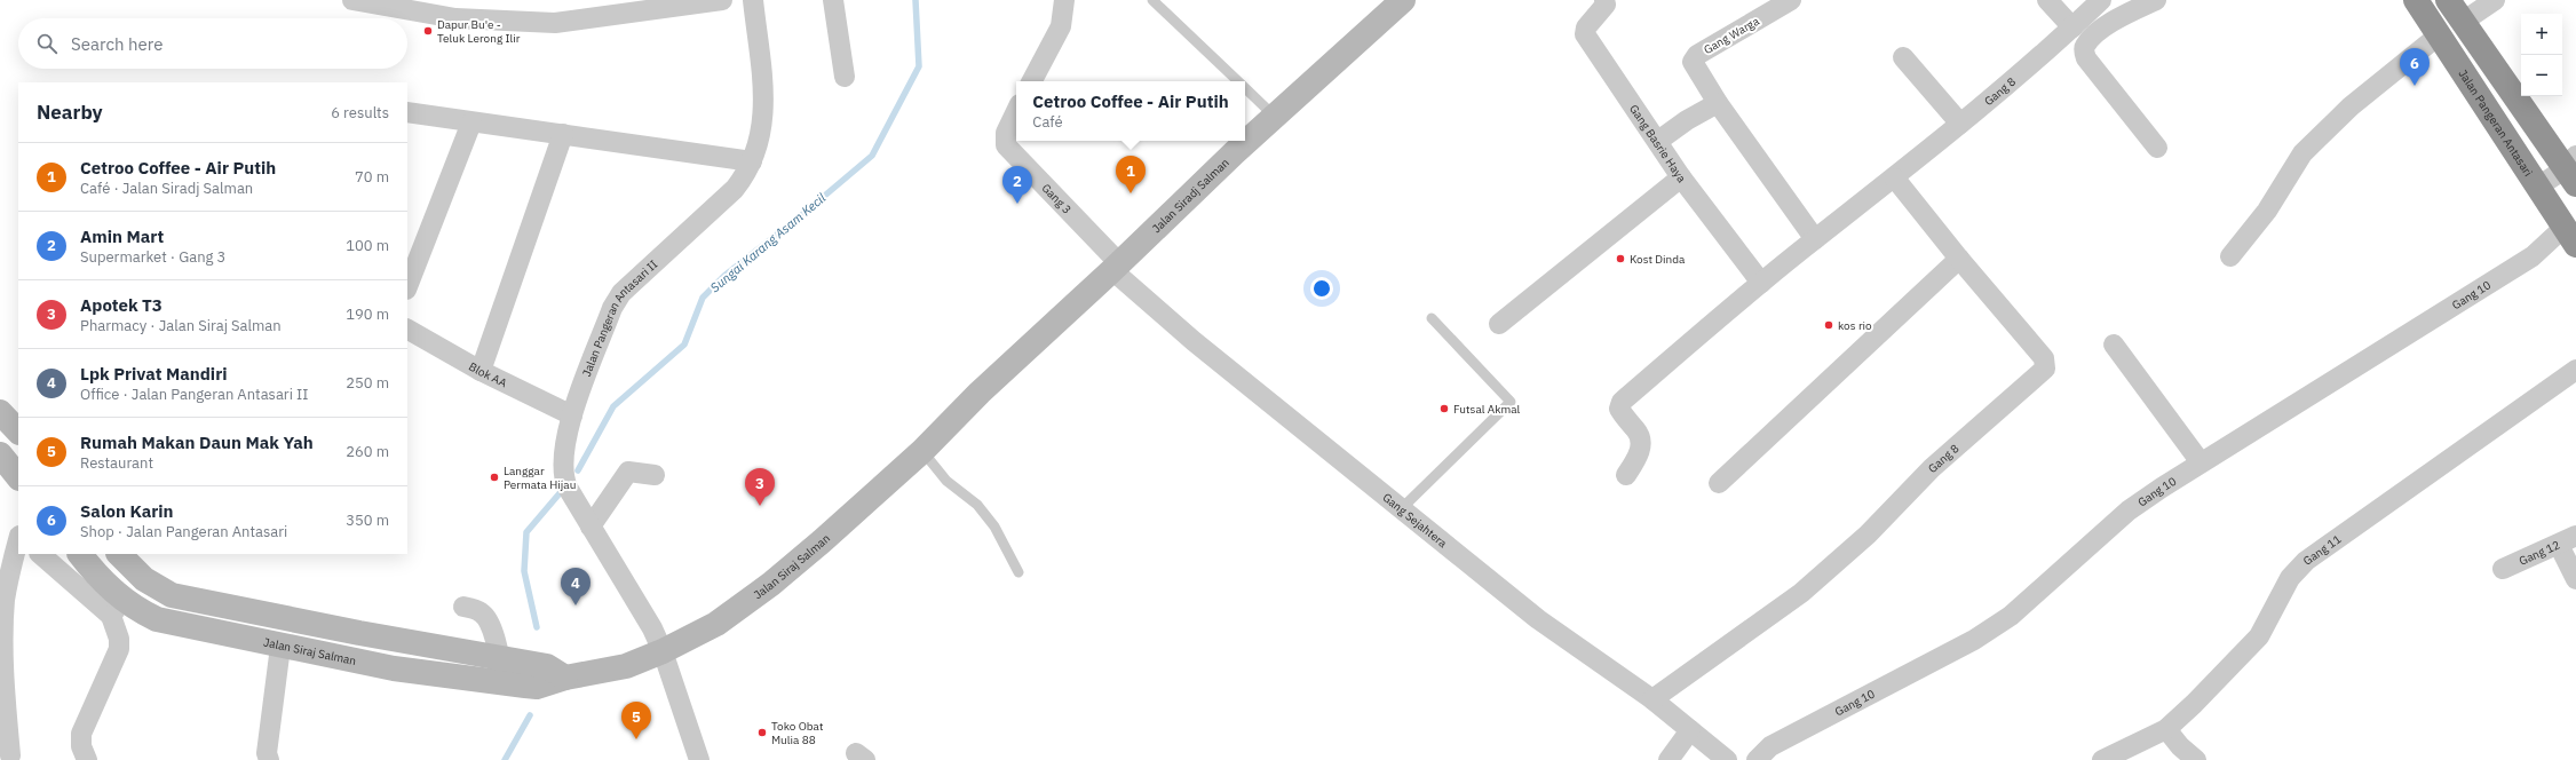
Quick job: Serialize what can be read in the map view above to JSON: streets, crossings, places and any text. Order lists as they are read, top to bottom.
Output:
{
  "streets": {
    "highway": ["Jalan Pangeran Antasari"],
    "street": [
      "Gang Warga",
      "Gang 8",
      "Gang Basrie Haya",
      "Jalan Siradj Salman",
      "Gang 3",
      "Gang 10",
      "Jalan Pangeran Antasari II",
      "Blok AA",
      "Gang Sejahtera",
      "Gang 11",
      "Gang 12",
      "Jalan Siraj Salman"
    ]
  },
  "crossings": [
    ["Gang 8", "Gang Basrie Haya"],
    ["Gang 8", "Gang Sejahtera"],
    ["Jalan Pangeran Antasari", "Gang 10"],
    ["Jalan Siradj Salman", "Gang 3"],
    ["Jalan Siradj Salman", "Gang Sejahtera"],
    ["Jalan Siradj Salman", "Jalan Siraj Salman"],
    ["Gang 3", "Gang Sejahtera"],
    ["Jalan Pangeran Antasari II", "Blok AA"],
    ["Jalan Pangeran Antasari II", "Jalan Siraj Salman"]
  ],
  "water": ["Sungai Karang Asam Kecil"],
  "places": [
    "Dapur Bu'e - Teluk Lerong Ilir",
    "Kost Dinda",
    "kos rio",
    "Futsal Akmal",
    "Langgar Permata Hijau",
    "Toko Obat Mulia 88"
  ],
  "page": {
    "map_buttons": ["+", "−"],
    "search": "Search here",
    "pins": [
      "6",
      "1",
      "2",
      "3",
      "4",
      "5"
    ],
    "popup": ["Cetroo Coffee - Air Putih", "Café"],
    "heading": ["Nearby", "6 results"],
    "list": [
      {
        "mark": "1",
        "name": "Cetroo Coffee - Air Putih",
        "note": "Café · Jalan Siradj Salman",
        "value": "70 m"
      },
      {
        "mark": "2",
        "name": "Amin Mart",
        "note": "Supermarket · Gang 3",
        "value": "100 m"
      },
      {
        "mark": "3",
        "name": "Apotek T3",
        "note": "Pharmacy · Jalan Siraj Salman",
        "value": "190 m"
      },
      {
        "mark": "4",
        "name": "Lpk Privat Mandiri",
        "note": "Office · Jalan Pangeran Antasari II",
        "value": "250 m"
      },
      {
        "mark": "5",
        "name": "Rumah Makan Daun Mak Yah",
        "note": "Restaurant",
        "value": "260 m"
      },
      {
        "mark": "6",
        "name": "Salon Karin",
        "note": "Shop · Jalan Pangeran Antasari",
        "value": "350 m"
      }
    ]
  }
}
